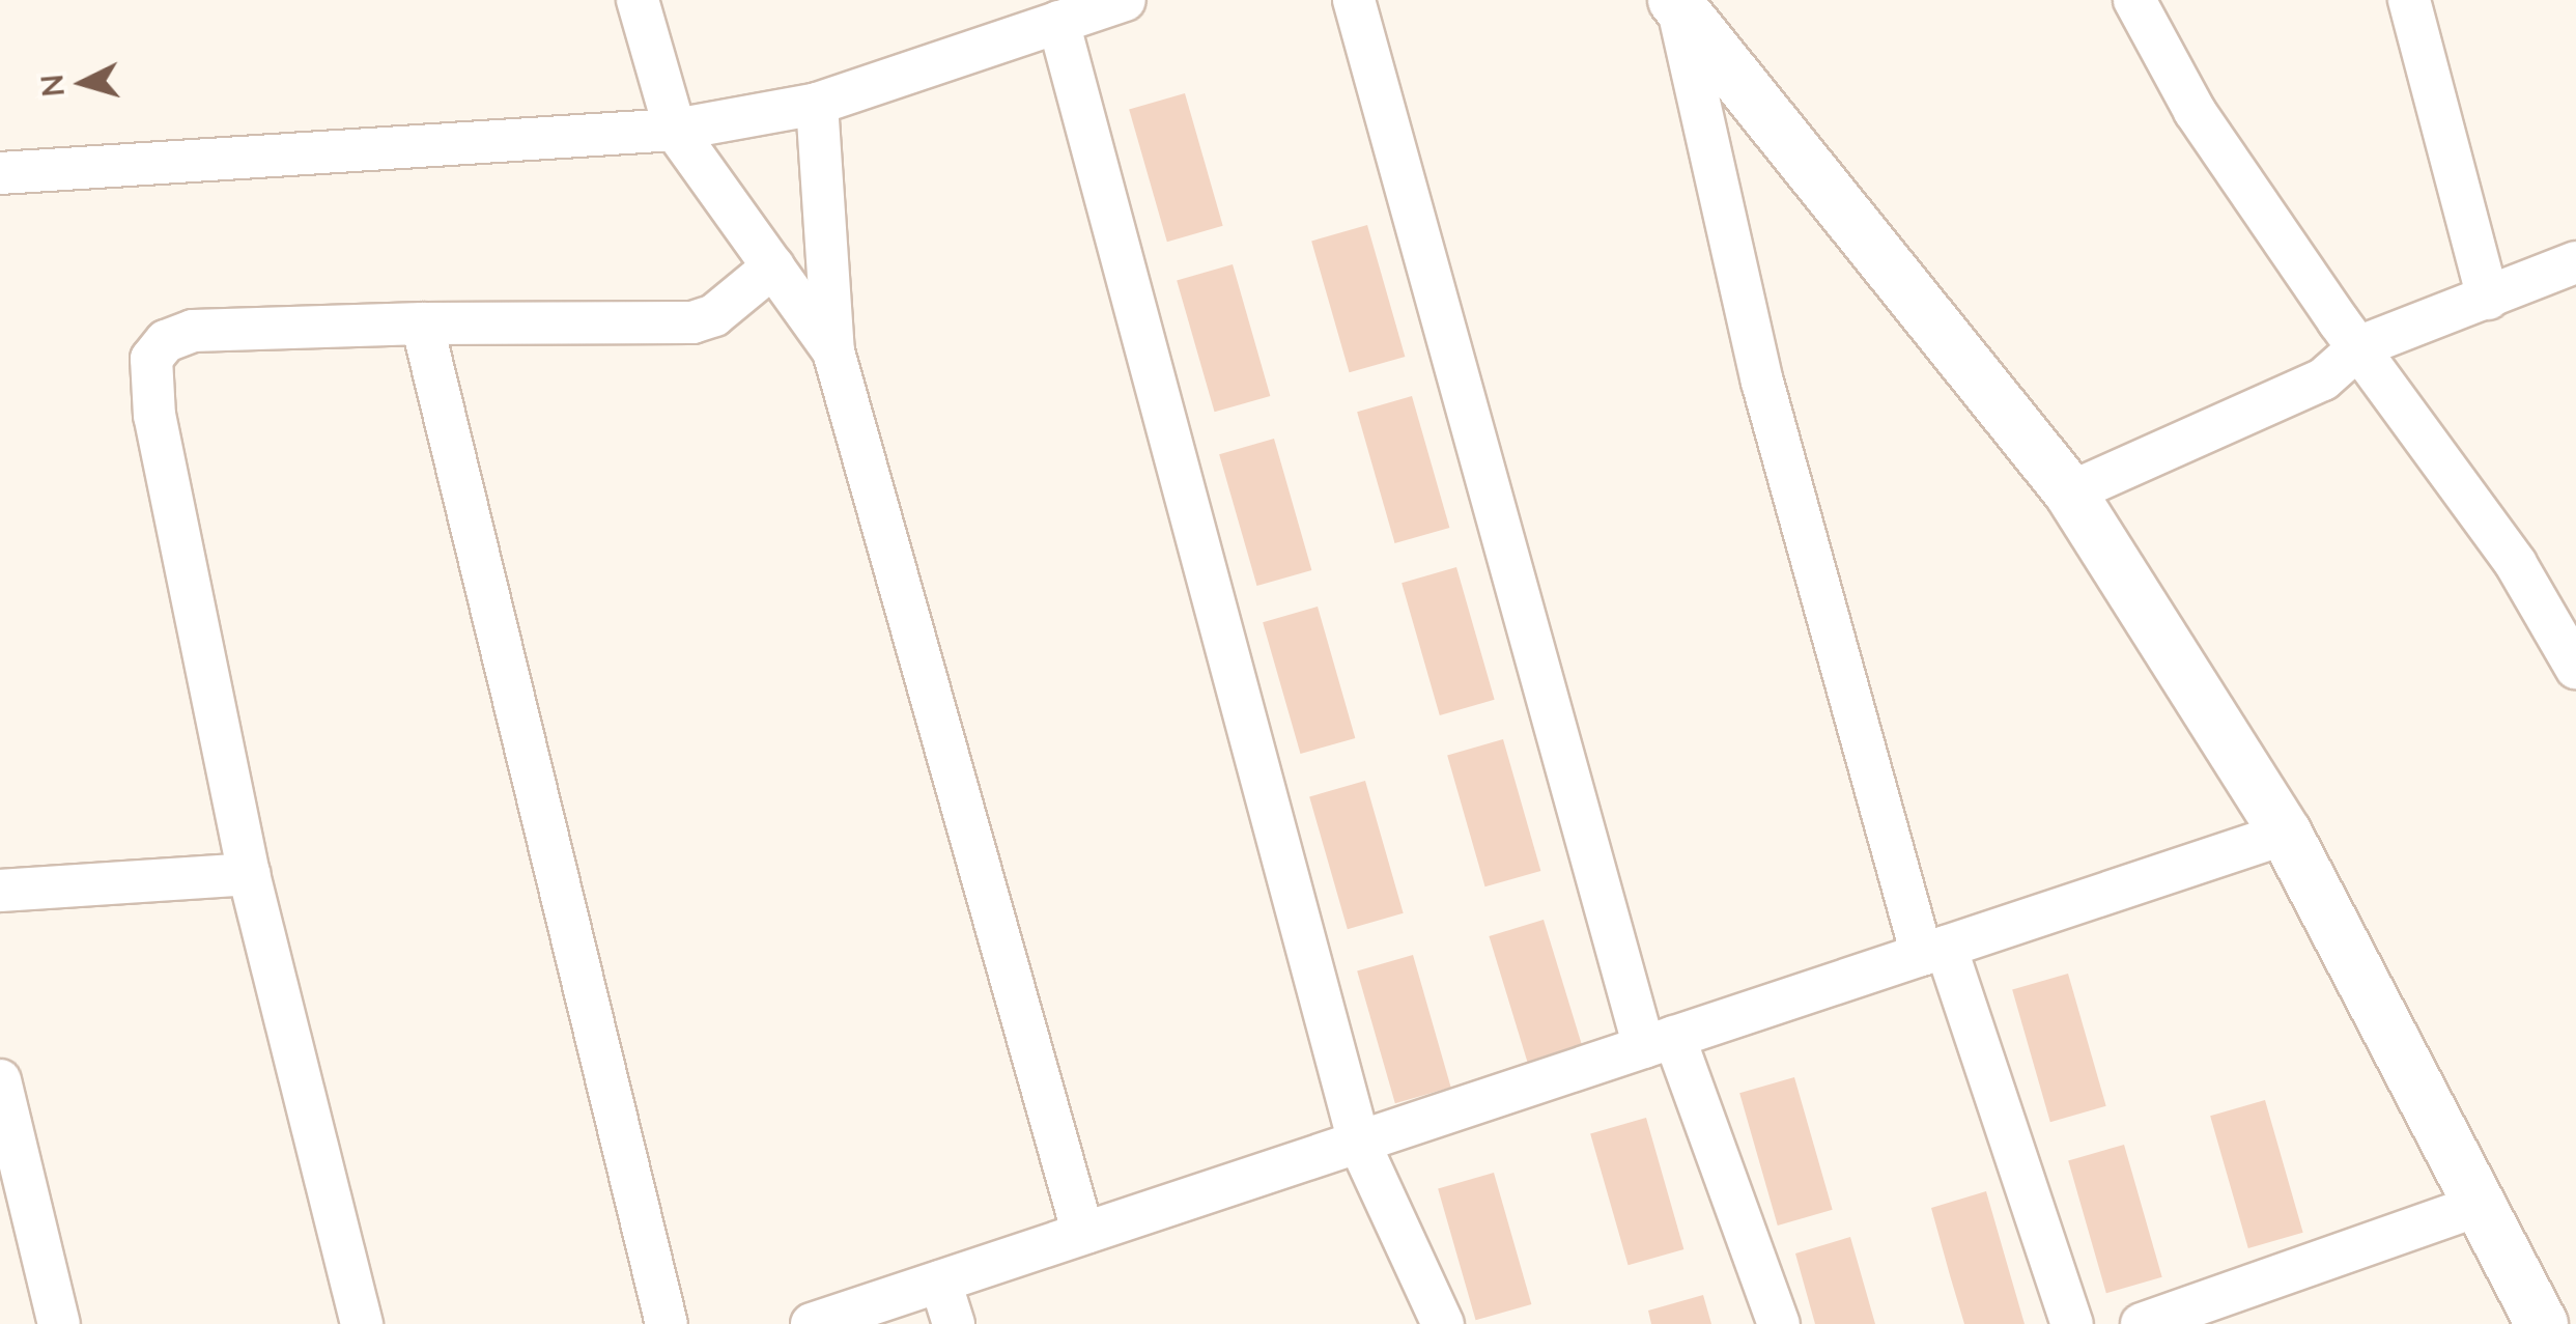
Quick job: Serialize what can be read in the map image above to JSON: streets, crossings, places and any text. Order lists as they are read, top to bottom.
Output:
{
  "north": "left"
}
